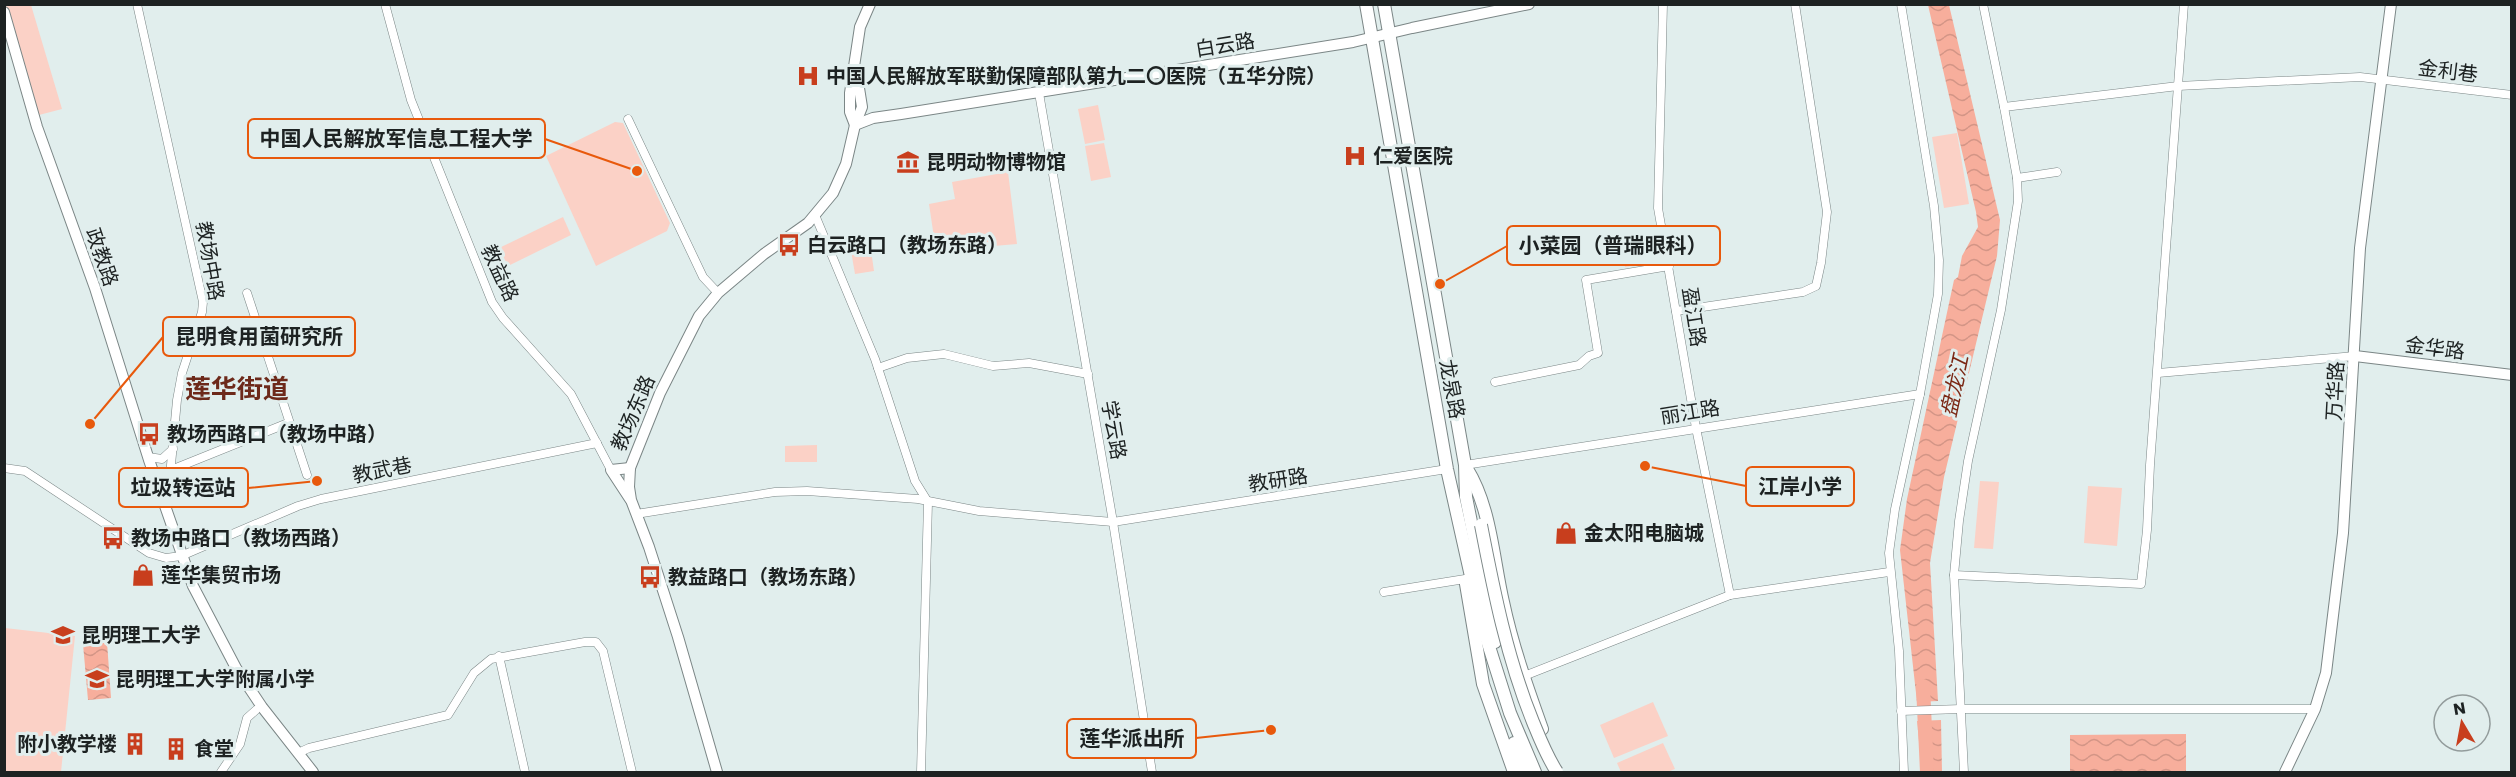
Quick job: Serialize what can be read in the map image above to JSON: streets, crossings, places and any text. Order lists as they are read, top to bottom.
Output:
{
  "streets": {
    "main road": ["龙泉路"],
    "street": [
      "白云路",
      "金利巷",
      "政教路",
      "教场中路",
      "教益路",
      "盈江路",
      "金华路",
      "万华路",
      "丽江路",
      "教场东路",
      "学云路",
      "教武巷",
      "教研路"
    ]
  },
  "crossings": [
    ["白云路", "龙泉路"],
    ["白云路", "教场东路"],
    ["白云路", "学云路"],
    ["金利巷", "万华路"],
    ["政教路", "教场中路"],
    ["教场中路", "教武巷"],
    ["教益路", "教武巷"],
    ["盈江路", "丽江路"],
    ["金华路", "万华路"],
    ["龙泉路", "丽江路"],
    ["龙泉路", "教研路"],
    ["教场东路", "教研路"],
    ["学云路", "教研路"]
  ],
  "districts": ["莲华街道"],
  "water": ["盘龙江"],
  "places": {
    "hospital": ["中国人民解放军联勤保障部队第九二〇医院（五华分院）", "仁爱医院"],
    "museum": ["昆明动物博物馆"],
    "other": [
      "中国人民解放军信息工程大学",
      "小菜园（普瑞眼科）",
      "昆明食用菌研究所",
      "江岸小学",
      "垃圾转运站",
      "莲华派出所"
    ],
    "bus stop": [
      "白云路口（教场东路）",
      "教场西路口（教场中路）",
      "教场中路口（教场西路）",
      "教益路口（教场东路）"
    ],
    "shop": ["金太阳电脑城", "莲华集贸市场"],
    "school or university": ["昆明理工大学", "昆明理工大学附属小学"],
    "building": ["附小教学楼", "食堂"]
  },
  "north": "top"
}
